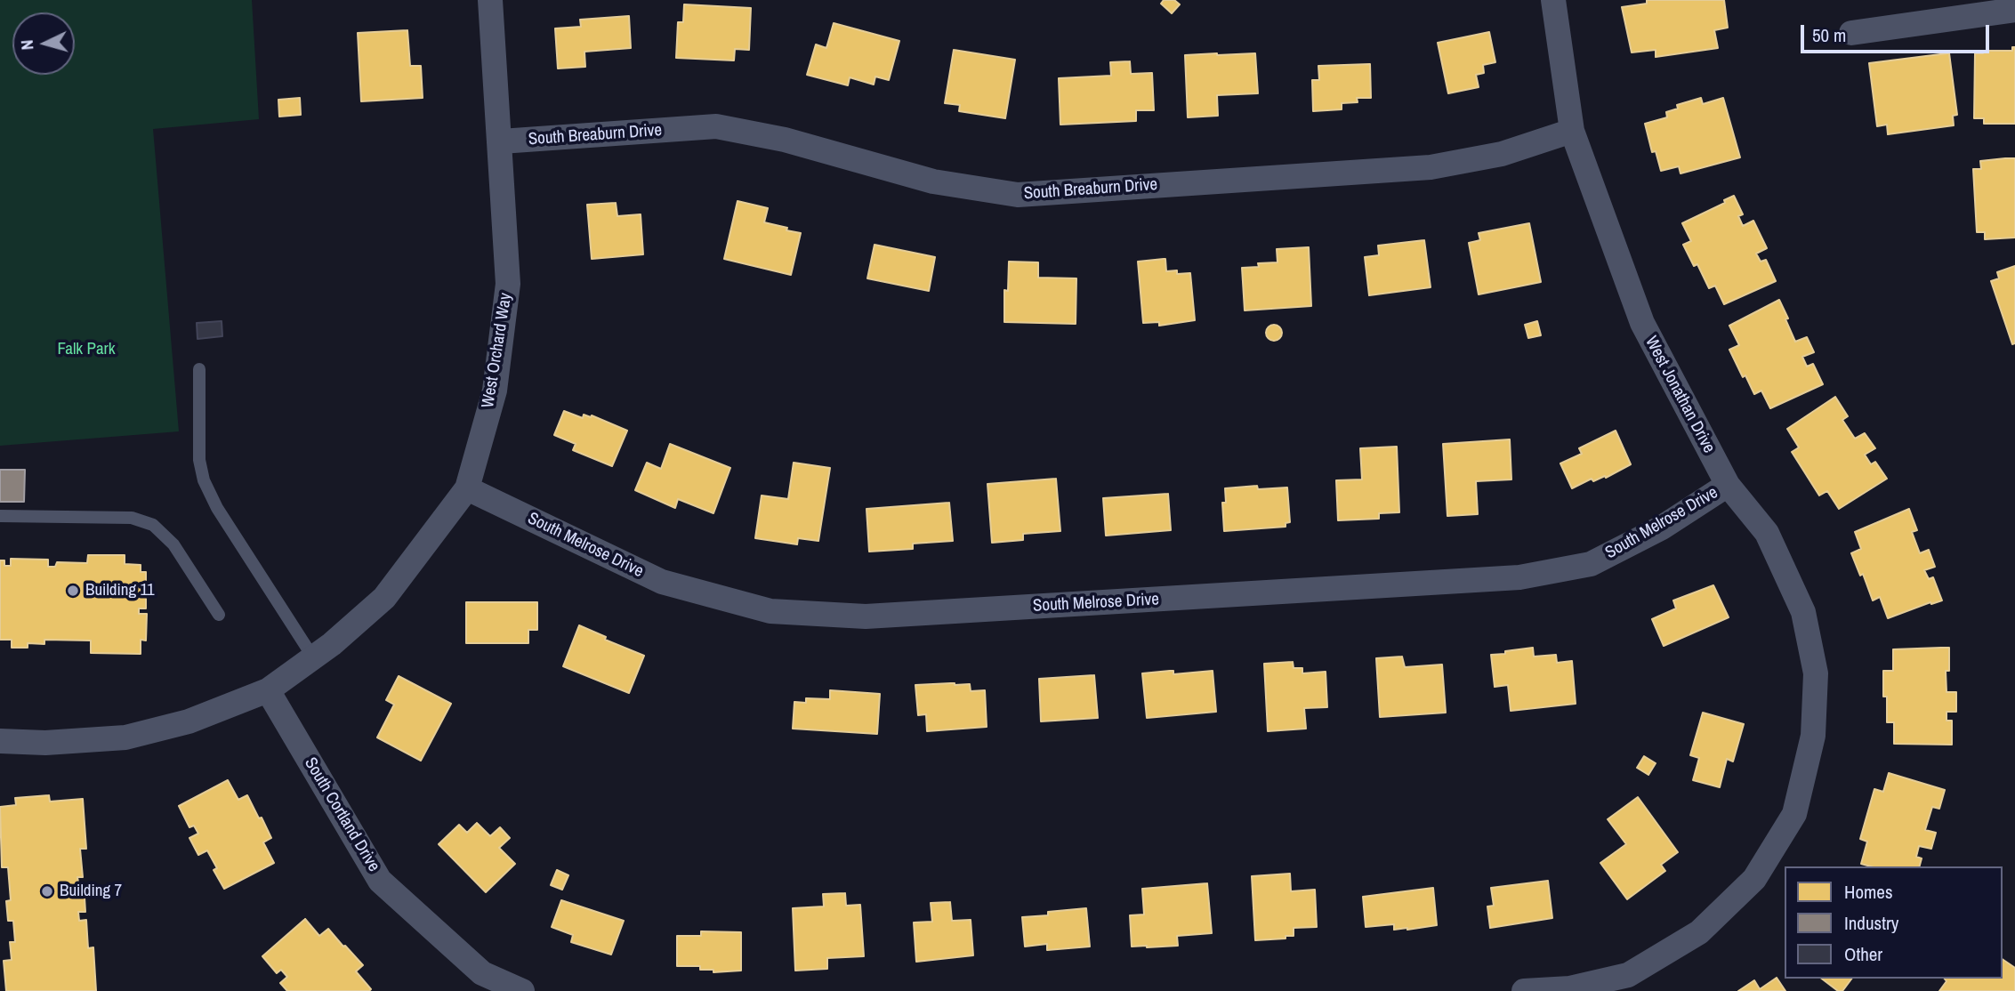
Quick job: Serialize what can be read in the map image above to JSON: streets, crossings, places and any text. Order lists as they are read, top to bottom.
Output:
{
  "streets": {
    "street": [
      "South Breaburn Drive",
      "West Orchard Way",
      "West Jonathan Drive",
      "South Melrose Drive",
      "South Cortland Drive"
    ]
  },
  "crossings": [
    ["South Breaburn Drive", "West Orchard Way"],
    ["South Breaburn Drive", "West Jonathan Drive"],
    ["West Orchard Way", "South Melrose Drive"],
    ["West Orchard Way", "South Cortland Drive"],
    ["West Jonathan Drive", "South Melrose Drive"]
  ],
  "parks": ["Falk Park"],
  "places": ["Building 11", "Building 7"],
  "legend": ["Homes", "Industry", "Other"],
  "scale_bar": "50 m",
  "north": "left"
}
